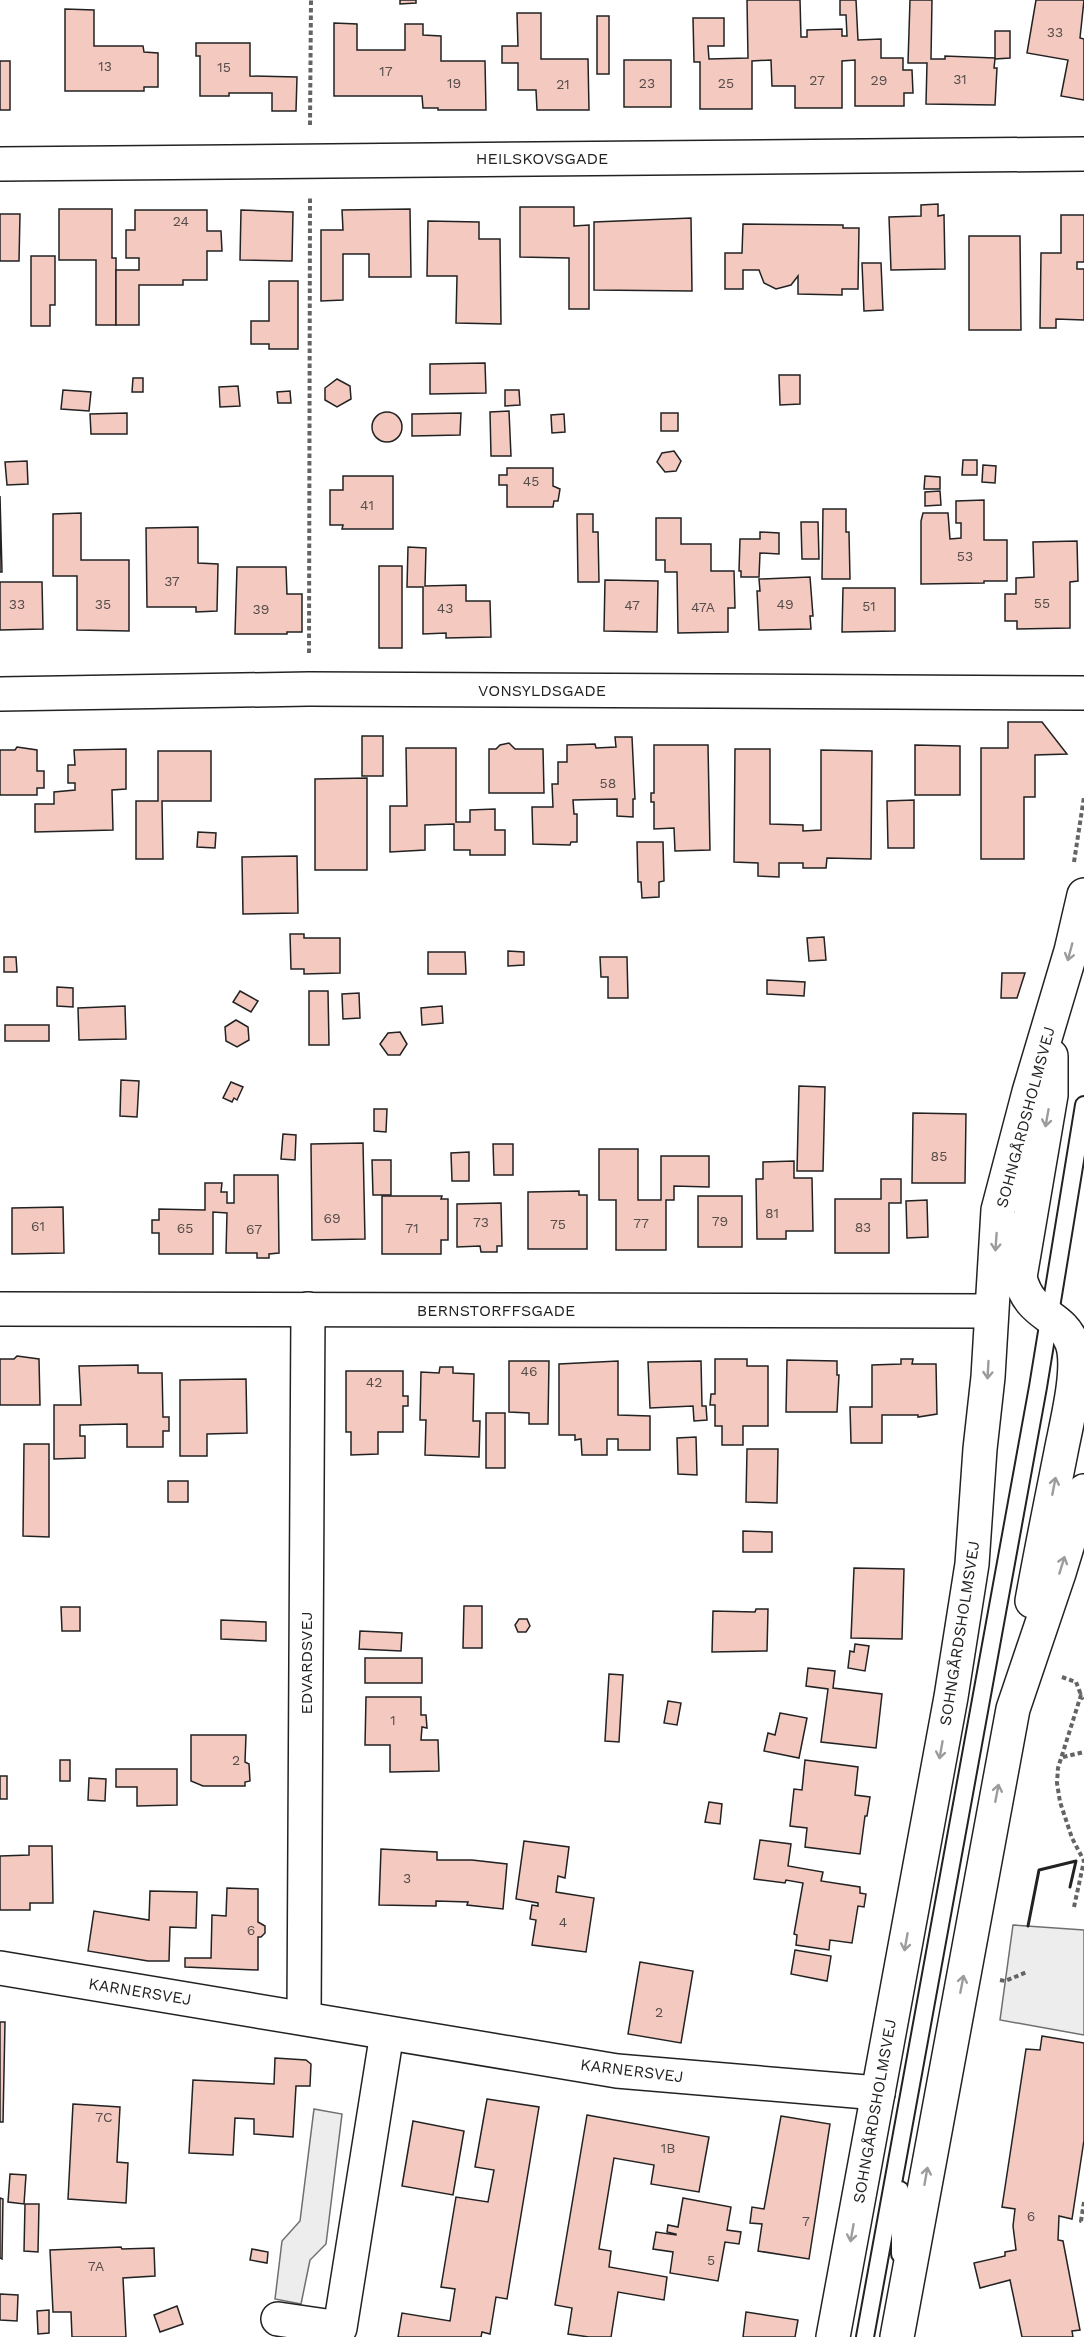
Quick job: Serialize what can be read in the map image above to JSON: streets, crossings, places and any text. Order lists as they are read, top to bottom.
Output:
{
  "streets": {
    "street": [
      "HEILSKOVSGADE",
      "VONSYLDSGADE",
      "SOHNGÅRDSHOLMSVEJ",
      "BERNSTORFFSGADE",
      "EDVARDSVEJ",
      "KARNERSVEJ"
    ]
  },
  "crossings": [
    ["SOHNGÅRDSHOLMSVEJ", "BERNSTORFFSGADE"],
    ["SOHNGÅRDSHOLMSVEJ", "KARNERSVEJ"],
    ["BERNSTORFFSGADE", "EDVARDSVEJ"],
    ["EDVARDSVEJ", "KARNERSVEJ"]
  ],
  "house_numbers": [
    "33",
    "13",
    "15",
    "17",
    "31",
    "27",
    "29",
    "19",
    "23",
    "25",
    "21",
    "24",
    "45",
    "41",
    "53",
    "37",
    "55",
    "33",
    "35",
    "49",
    "47",
    "51",
    "47A",
    "43",
    "39",
    "58",
    "85",
    "81",
    "69",
    "79",
    "73",
    "77",
    "75",
    "61",
    "83",
    "65",
    "71",
    "67",
    "46",
    "42",
    "1",
    "2",
    "3",
    "4",
    "6",
    "2",
    "7C",
    "1B",
    "6",
    "7",
    "5",
    "7A"
  ]
}
